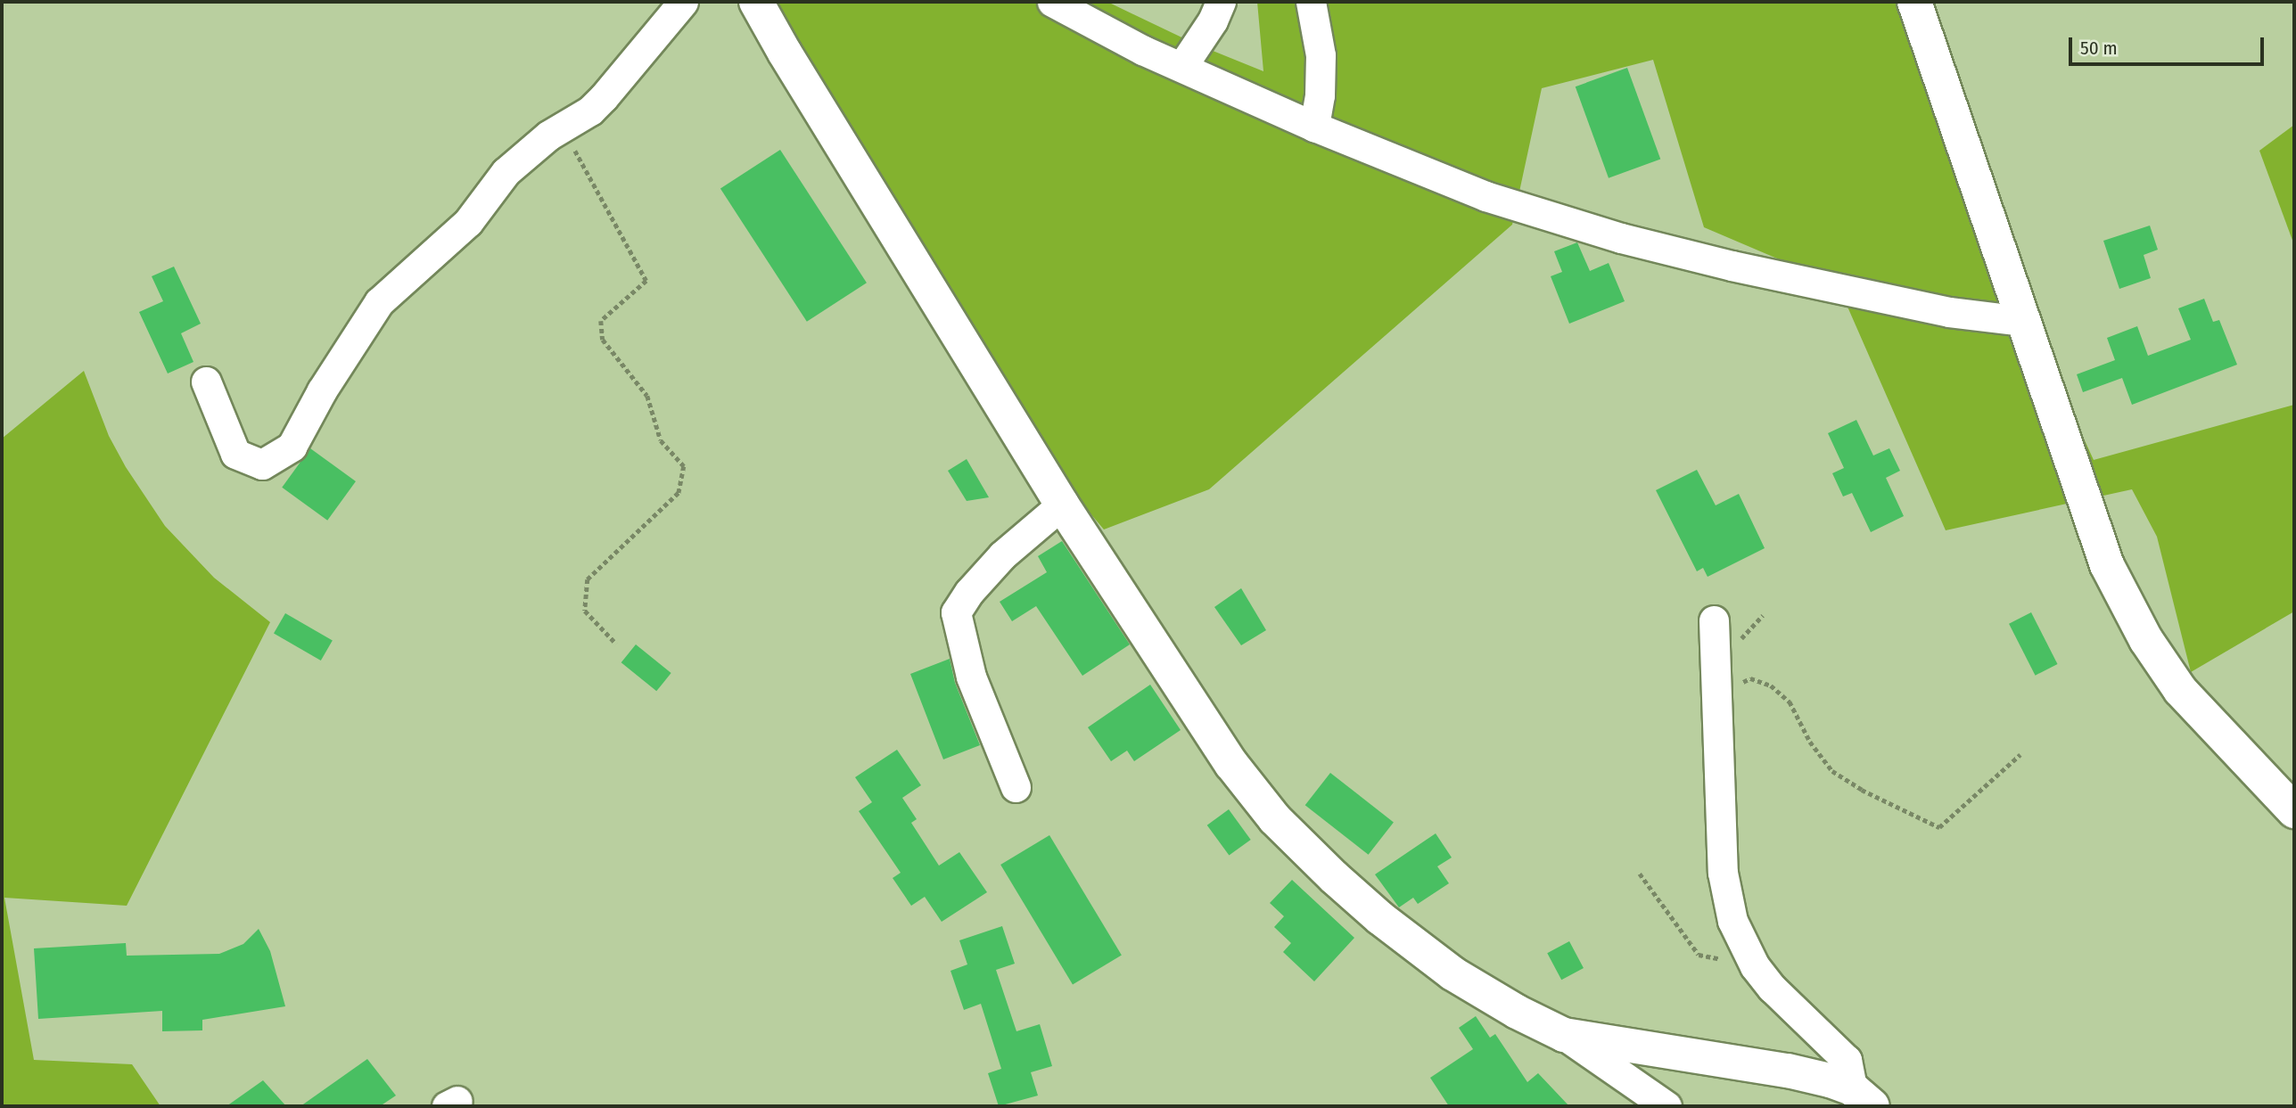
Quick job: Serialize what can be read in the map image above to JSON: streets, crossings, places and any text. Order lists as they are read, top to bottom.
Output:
{
  "scale_bar": "50 m"
}
